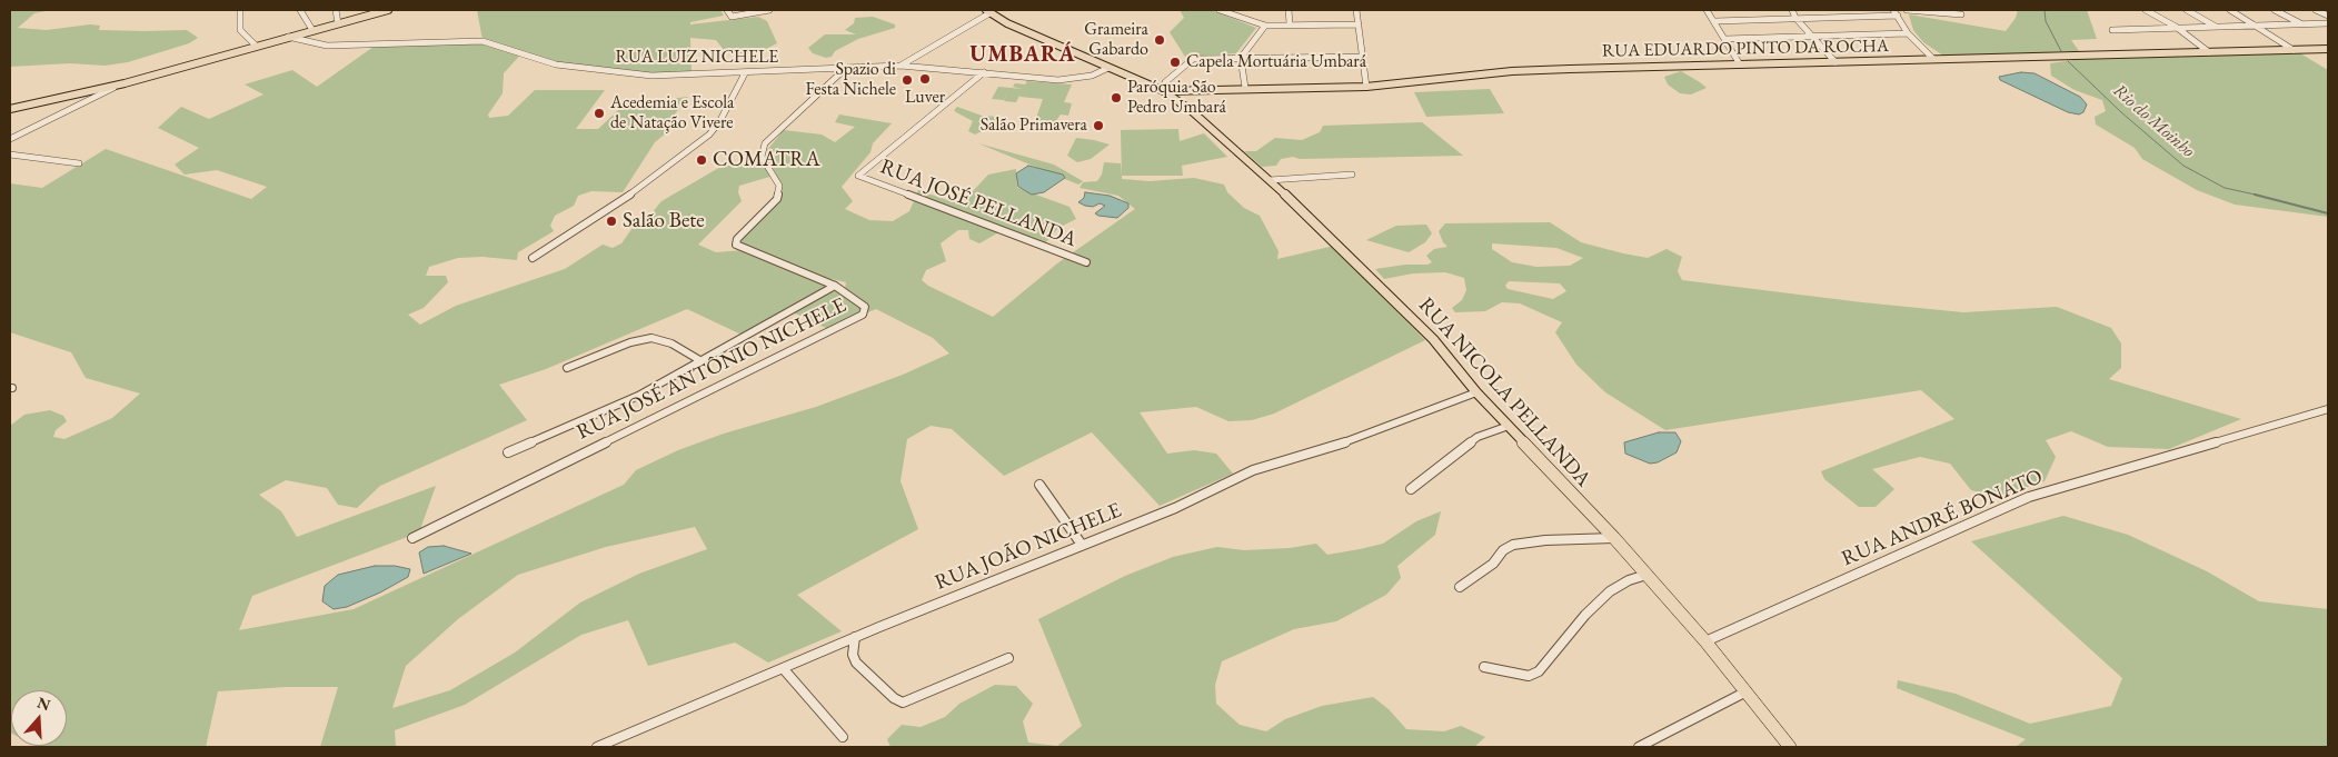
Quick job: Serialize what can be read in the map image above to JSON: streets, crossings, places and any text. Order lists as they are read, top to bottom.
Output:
{
  "streets": {
    "main road": ["RUA EDUARDO PINTO DA ROCHA", "RUA NICOLA PELLANDA"],
    "street": [
      "RUA LUIZ NICHELE",
      "RUA JOSÉ PELLANDA",
      "RUA JOSÉ ANTÔNIO NICHELE",
      "RUA ANDRÉ BONATO",
      "RUA JOÃO NICHELE"
    ]
  },
  "crossings": [
    ["RUA EDUARDO PINTO DA ROCHA", "RUA NICOLA PELLANDA"],
    ["RUA LUIZ NICHELE", "RUA JOSÉ PELLANDA"],
    ["RUA LUIZ NICHELE", "RUA JOSÉ ANTÔNIO NICHELE"],
    ["RUA NICOLA PELLANDA", "RUA ANDRÉ BONATO"],
    ["RUA NICOLA PELLANDA", "RUA JOÃO NICHELE"]
  ],
  "districts": ["UMBARÁ"],
  "water": ["Rio do Moinho"],
  "places": [
    "Grameira Gabardo",
    "Capela Mortuária Umbará",
    "Luver",
    "Spazio di Festa Nichele",
    "Paróquia São Pedro Umbará",
    "Acedemia e Escola de Natação Vivere",
    "Salão Primavera",
    "COMATRA",
    "Salão Bete"
  ],
  "north": "top"
}
